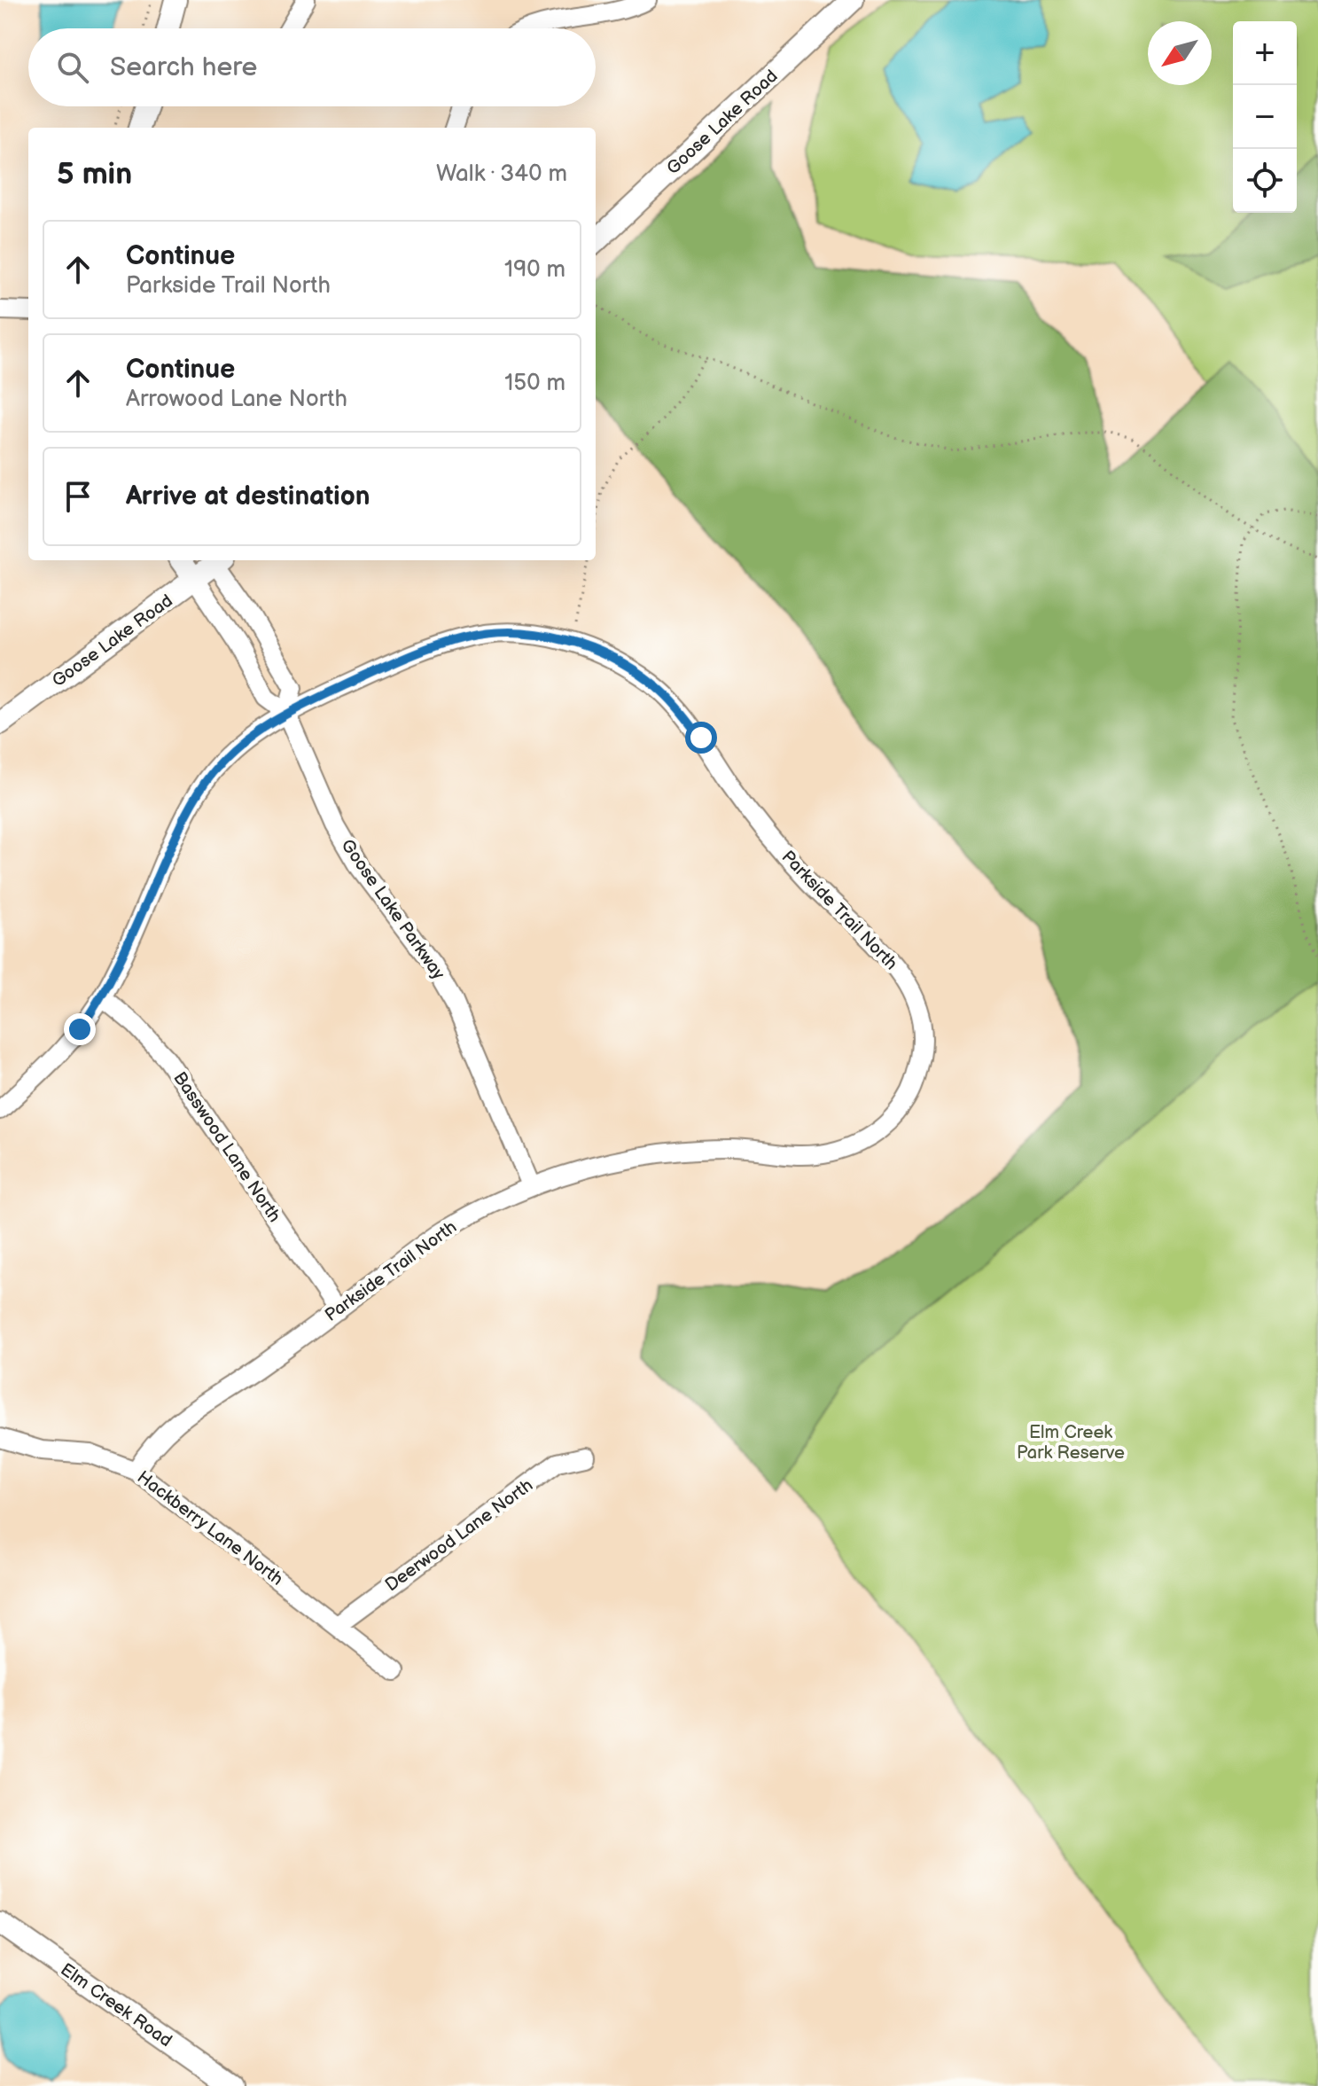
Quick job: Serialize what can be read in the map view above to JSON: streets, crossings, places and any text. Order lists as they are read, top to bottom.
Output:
{
  "streets": {
    "street": [
      "Goose Lake Road",
      "Goose Lake Parkway",
      "Parkside Trail North",
      "Basswood Lane North",
      "Hackberry Lane North",
      "Deerwood Lane North",
      "Elm Creek Road"
    ]
  },
  "crossings": [
    ["Goose Lake Road", "Goose Lake Parkway"],
    ["Goose Lake Parkway", "Parkside Trail North"],
    ["Parkside Trail North", "Basswood Lane North"],
    ["Parkside Trail North", "Hackberry Lane North"],
    ["Hackberry Lane North", "Deerwood Lane North"]
  ],
  "parks": ["Elm Creek Park Reserve"],
  "north": "bottom left",
  "page": {
    "map_buttons": ["+", "−"],
    "search": "Search here",
    "heading": ["5 min", "Walk · 340 m"],
    "list": [
      ["Continue", "Parkside Trail North", "190 m"],
      ["Continue", "Arrowood Lane North", "150 m"],
      "Arrive at destination"
    ]
  }
}
